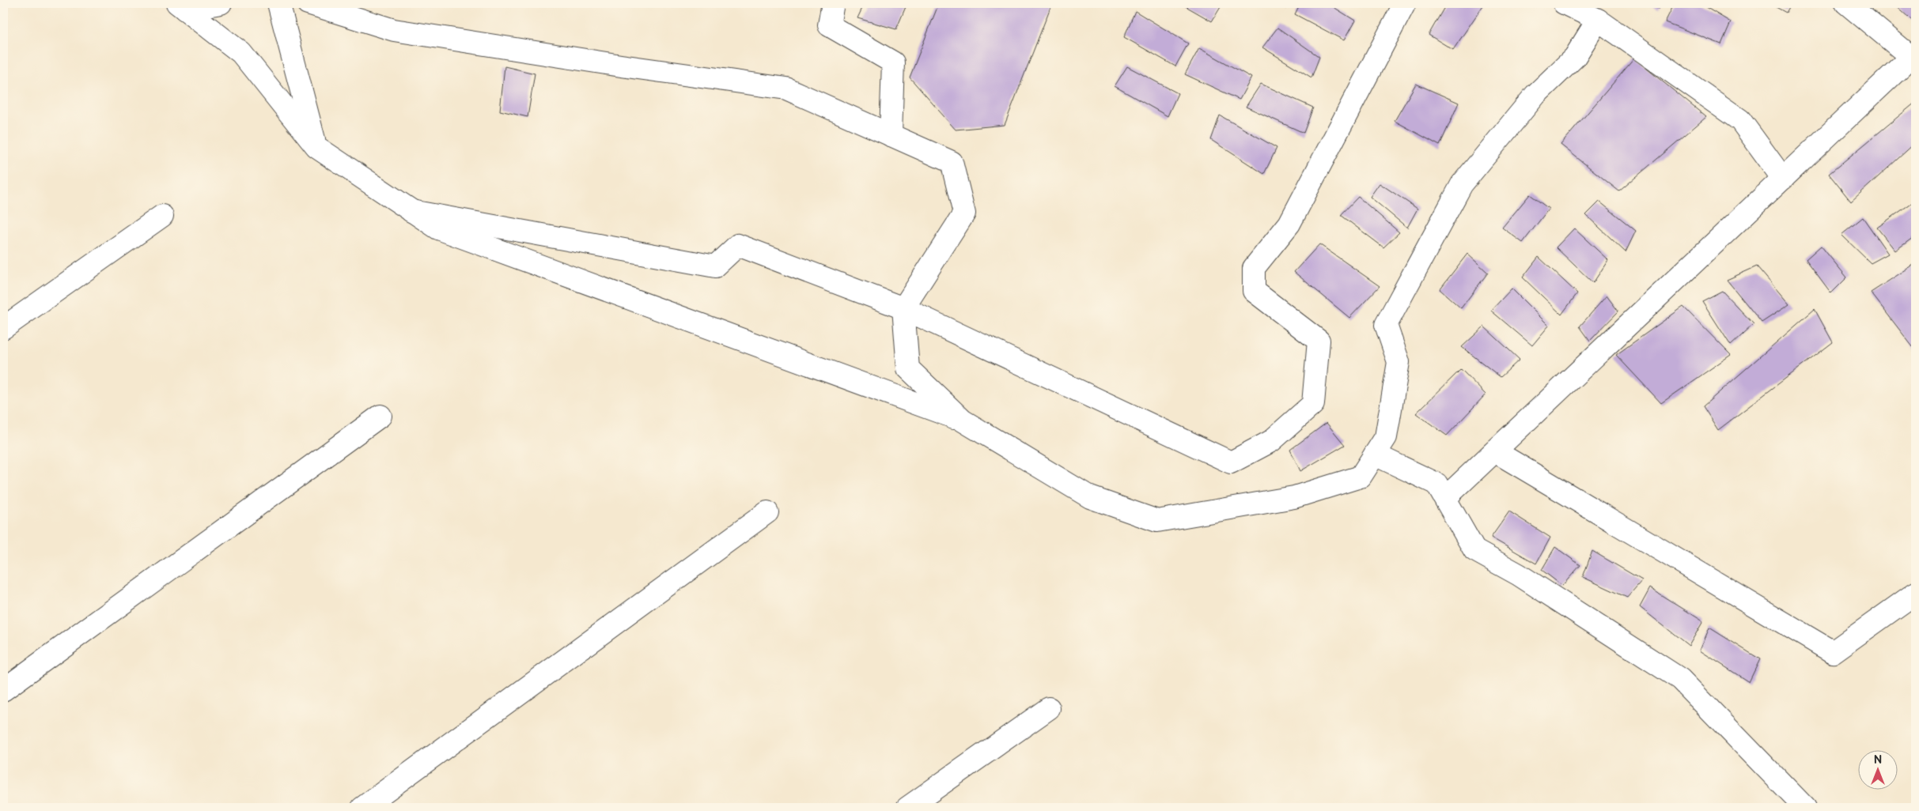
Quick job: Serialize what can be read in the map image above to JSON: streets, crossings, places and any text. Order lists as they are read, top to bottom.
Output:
{
  "north": "top"
}
